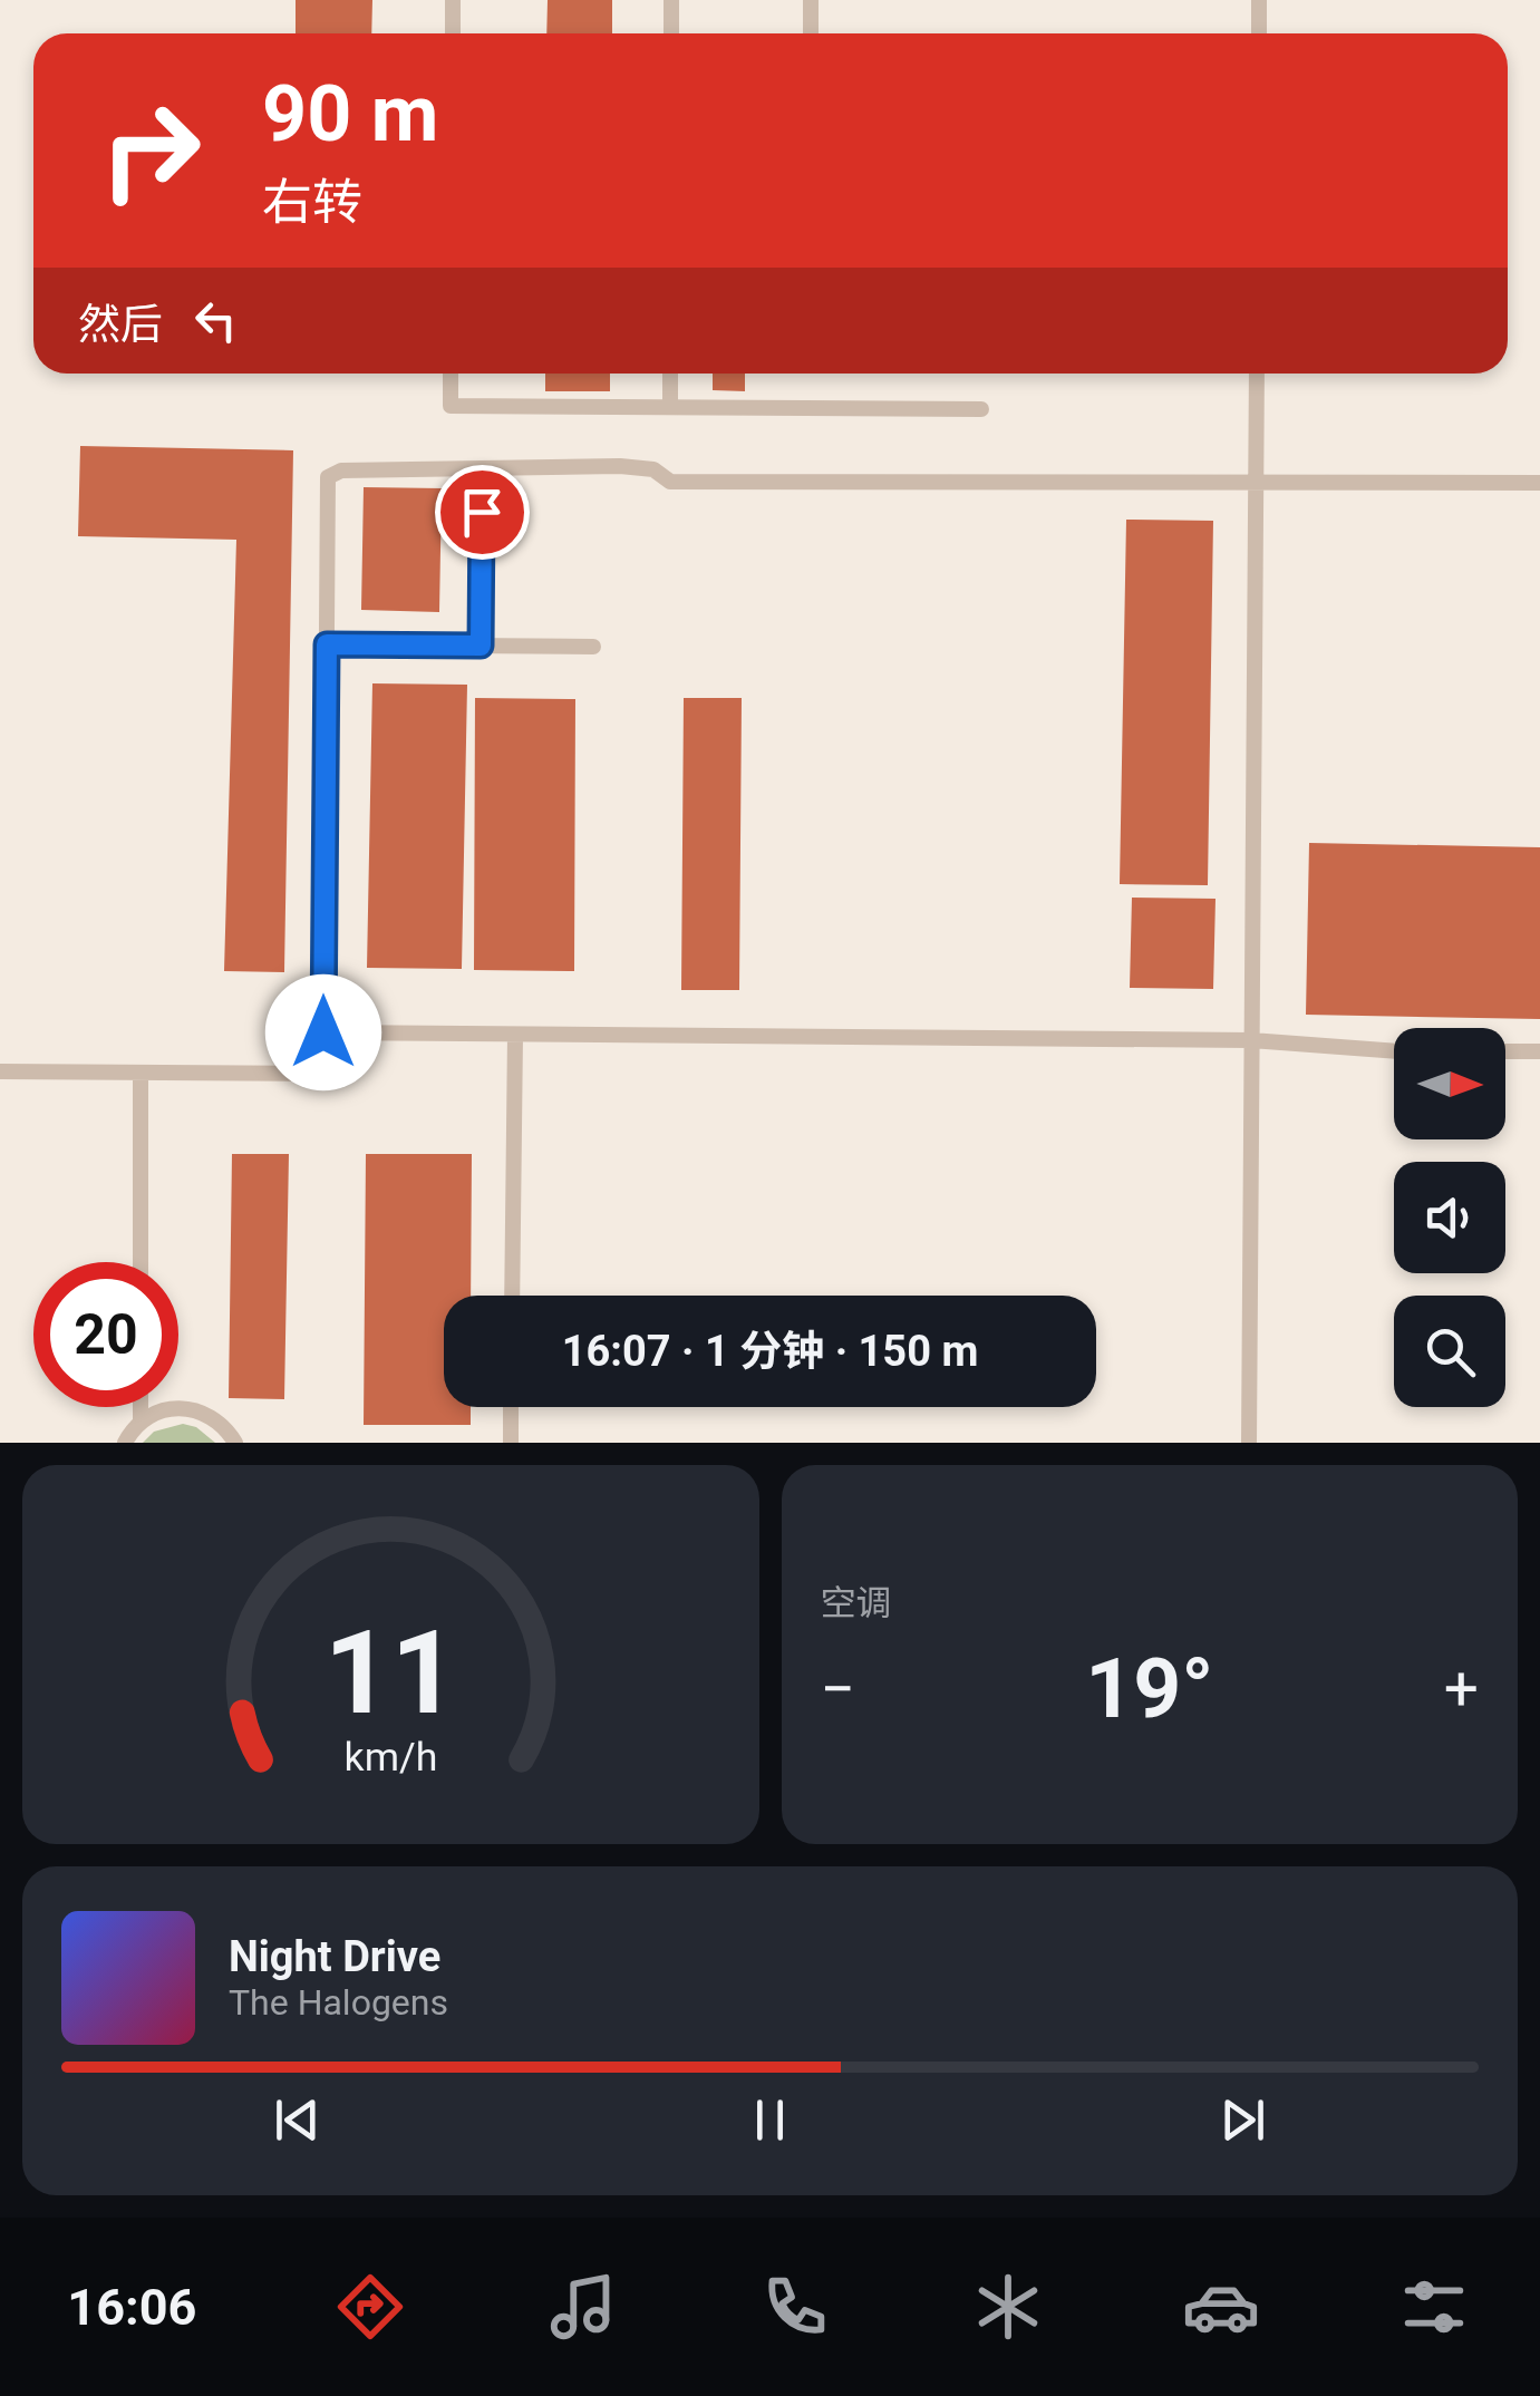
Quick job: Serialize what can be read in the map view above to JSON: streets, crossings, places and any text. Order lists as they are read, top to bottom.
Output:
{
  "north": "right",
  "page": {
    "turn": ["90 m", "右转"],
    "then": "然后",
    "limit": "20",
    "trip": "16:07 · 1 分钟 · 150 m",
    "tile": "空调",
    "heat": ["−", "19°", "+"],
    "song": ["Night Drive", "The Halogens"],
    "tabs": "16:06",
    "gauge": ["11", "km/h"]
  }
}
